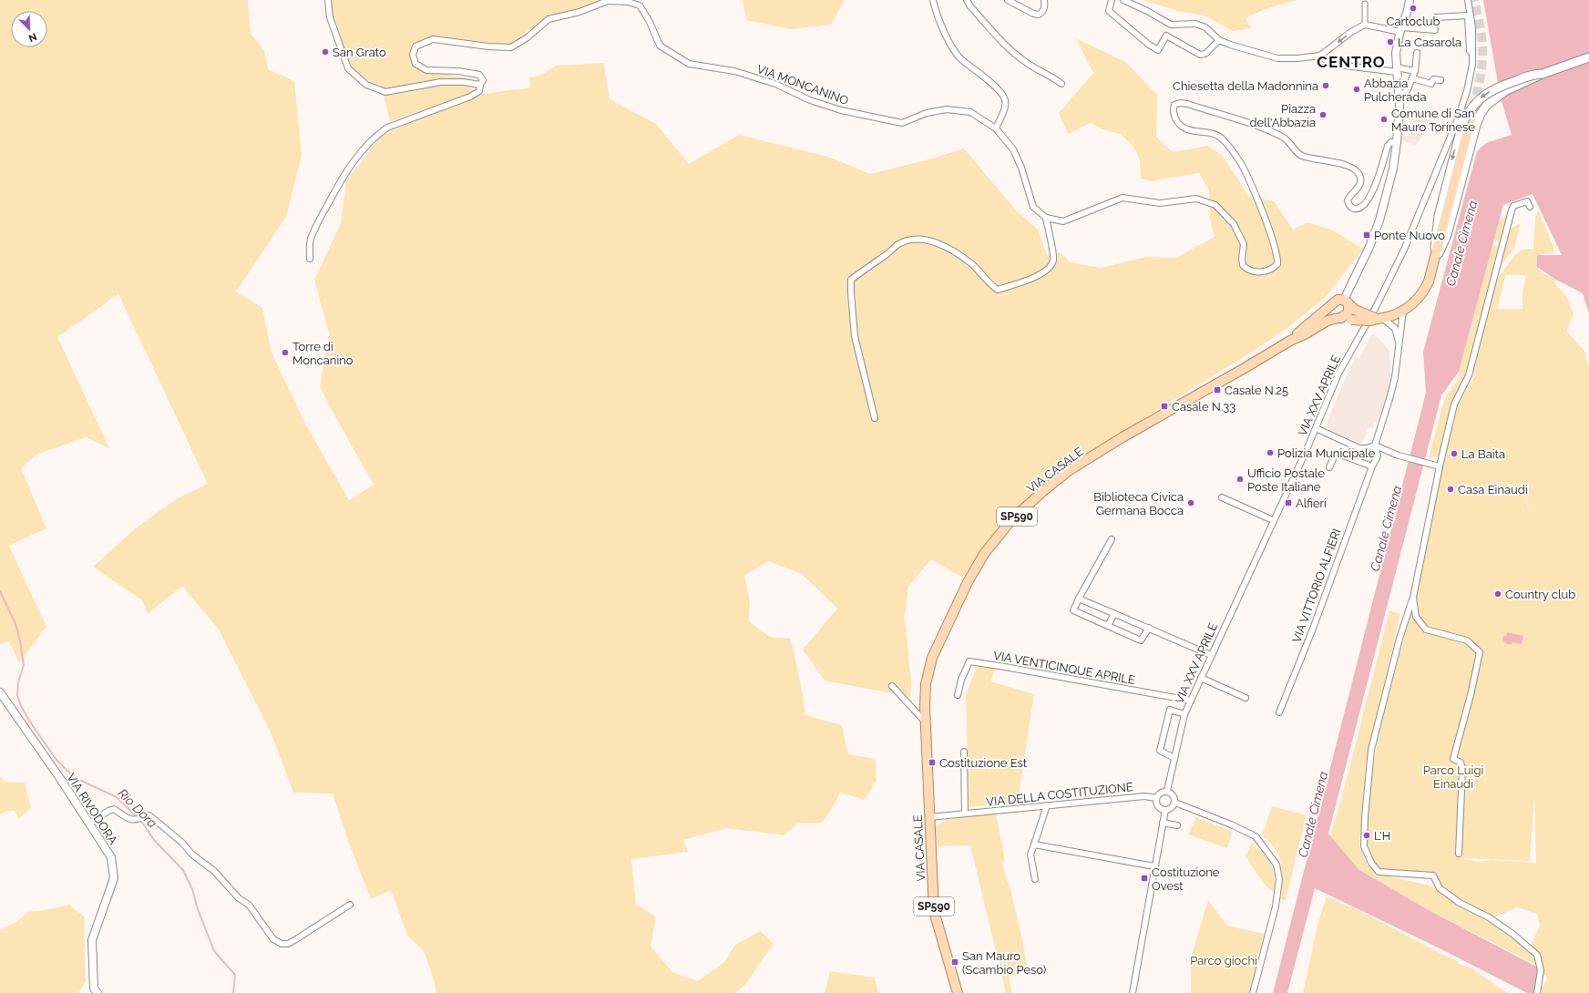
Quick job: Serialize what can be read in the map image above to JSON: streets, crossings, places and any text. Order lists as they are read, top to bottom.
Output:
{
  "streets": {
    "main road": ["VIA CASALE", "SP590"],
    "street": [
      "VIA MONCANINO",
      "VIA XXV APRILE",
      "VIA VITTORIO ALFIERI",
      "VIA VENTICINQUE APRILE",
      "VIA DELLA COSTITUZIONE",
      "VIA RIVODORA"
    ]
  },
  "crossings": [
    ["VIA XXV APRILE", "VIA VENTICINQUE APRILE"],
    ["VIA XXV APRILE", "VIA DELLA COSTITUZIONE"],
    ["VIA CASALE", "SP590"],
    ["VIA CASALE", "VIA DELLA COSTITUZIONE"]
  ],
  "districts": ["CENTRO"],
  "water": ["Canale Cimena", "Rio Dora"],
  "parks": ["Parco Luigi Einaudi", "Parco giochi"],
  "places": {
    "other": [
      "Cartoclub",
      "La Casarola",
      "San Grato",
      "Chiesetta della Madonnina",
      "Abbazia Pulcherada",
      "Piazza dell'Abbazia",
      "Comune di San Mauro Torinese",
      "Torre di Moncanino",
      "Polizia Municipale",
      "La Baita",
      "Ufficio Postale Poste Italiane",
      "Casa Einaudi",
      "Biblioteca Civica Germana Bocca",
      "Country club",
      "L'H"
    ],
    "transit": [
      "Ponte Nuovo",
      "Casale N.25",
      "Casale N.33",
      "Alfieri",
      "Costituzione Est",
      "Costituzione Ovest",
      "San Mauro (Scambio Peso)"
    ]
  },
  "north": "bottom right"
}
